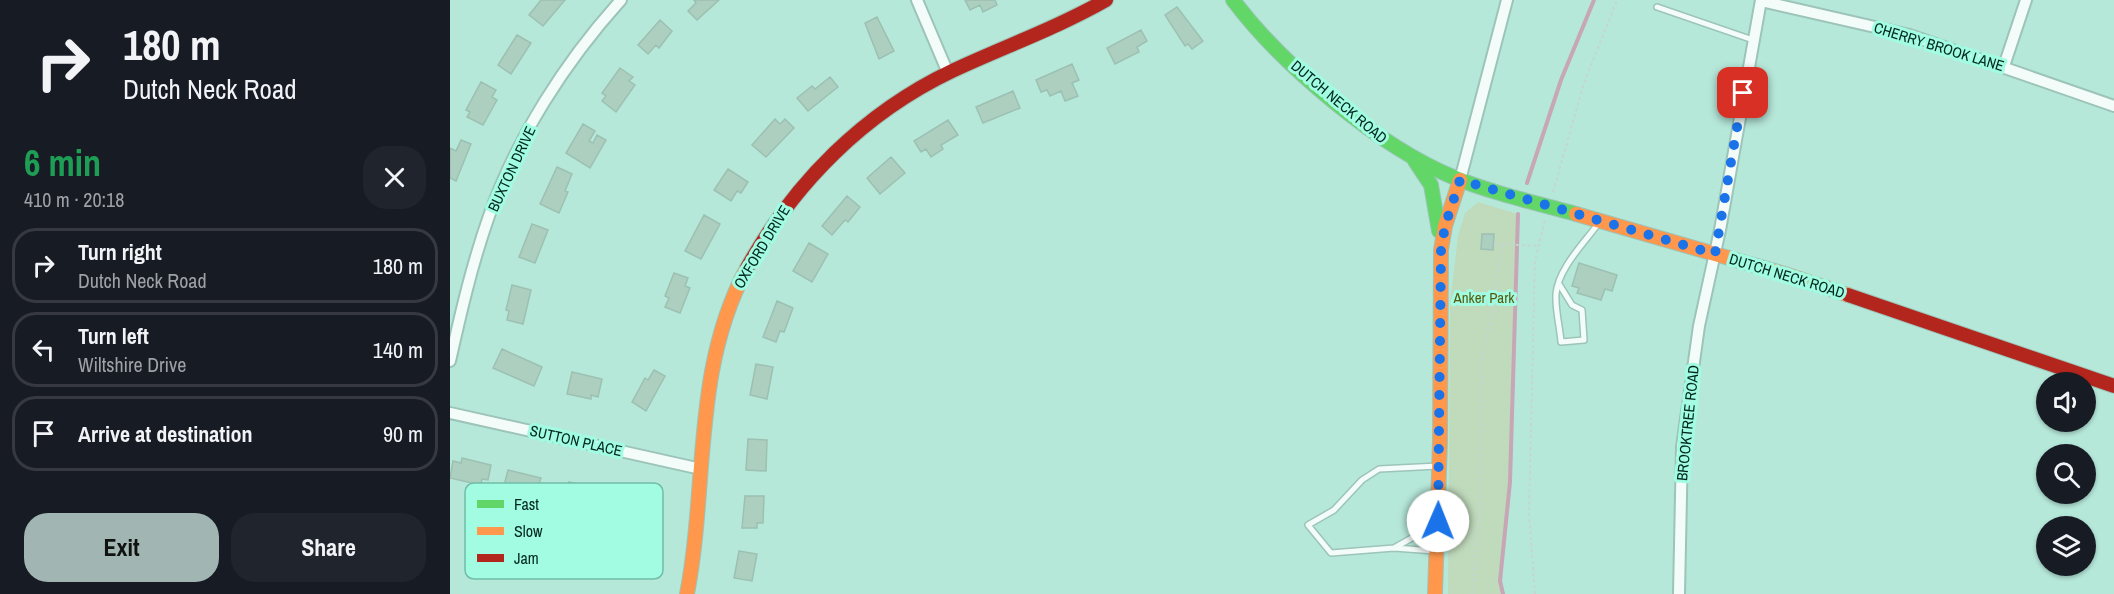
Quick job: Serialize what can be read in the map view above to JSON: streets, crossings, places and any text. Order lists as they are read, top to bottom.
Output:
{
  "streets": {
    "street": [
      "CHERRY BROOK LANE",
      "DUTCH NECK ROAD",
      "BUXTON DRIVE",
      "OXFORD DRIVE",
      "BROOKTREE ROAD",
      "SUTTON PLACE"
    ]
  },
  "crossings": [
    ["CHERRY BROOK LANE", "BROOKTREE ROAD"],
    ["DUTCH NECK ROAD", "BROOKTREE ROAD"],
    ["OXFORD DRIVE", "SUTTON PLACE"]
  ],
  "parks": ["Anker Park"],
  "legend": ["Fast", "Slow", "Jam"],
  "page": {
    "turn": ["180 m", "Dutch Neck Road"],
    "heading": ["6 min", "410 m · 20:18"],
    "list": [
      {
        "name": "Turn right",
        "note": "Dutch Neck Road",
        "value": "180 m"
      },
      {
        "name": "Turn left",
        "note": "Wiltshire Drive",
        "value": "140 m"
      },
      {
        "name": "Arrive at destination",
        "value": "90 m"
      }
    ],
    "buttons": ["Exit", "Share"]
  }
}
